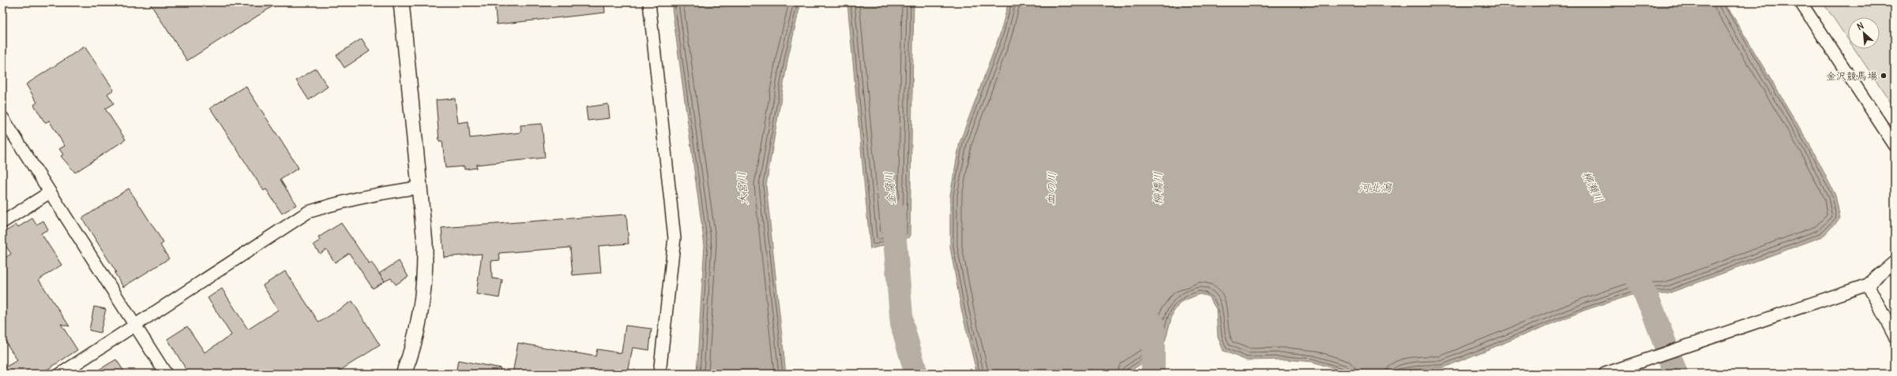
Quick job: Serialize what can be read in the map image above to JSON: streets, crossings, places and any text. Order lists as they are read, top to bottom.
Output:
{
  "water": [
    "柳瀬川",
    "河北潟",
    "大宮川",
    "金腐川",
    "血の川",
    "柳橋川"
  ],
  "places": ["金沢競馬場"],
  "north": "top left"
}
